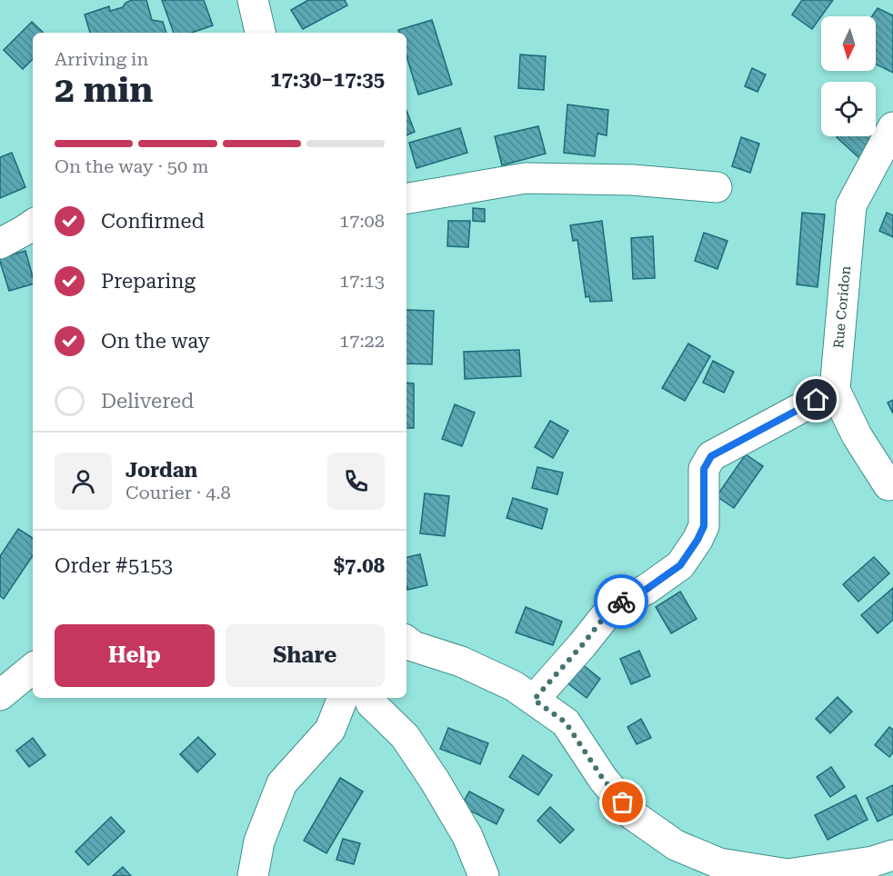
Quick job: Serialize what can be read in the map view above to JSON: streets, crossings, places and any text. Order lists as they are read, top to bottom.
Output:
{
  "streets": {
    "street": ["Rue Coridon"]
  },
  "north": "bottom",
  "page": {
    "heading": ["2 min", "Arriving in", "17:30–17:35"],
    "panel": [
      "Jordan",
      "Courier · 4.8",
      "Order #5153",
      "$7.08"
    ],
    "bar": "On the way · 50 m",
    "list": [
      ["Confirmed", "17:08"],
      ["Preparing", "17:13"],
      ["On the way", "17:22"],
      "Delivered"
    ],
    "buttons": ["Help", "Share"]
  }
}
